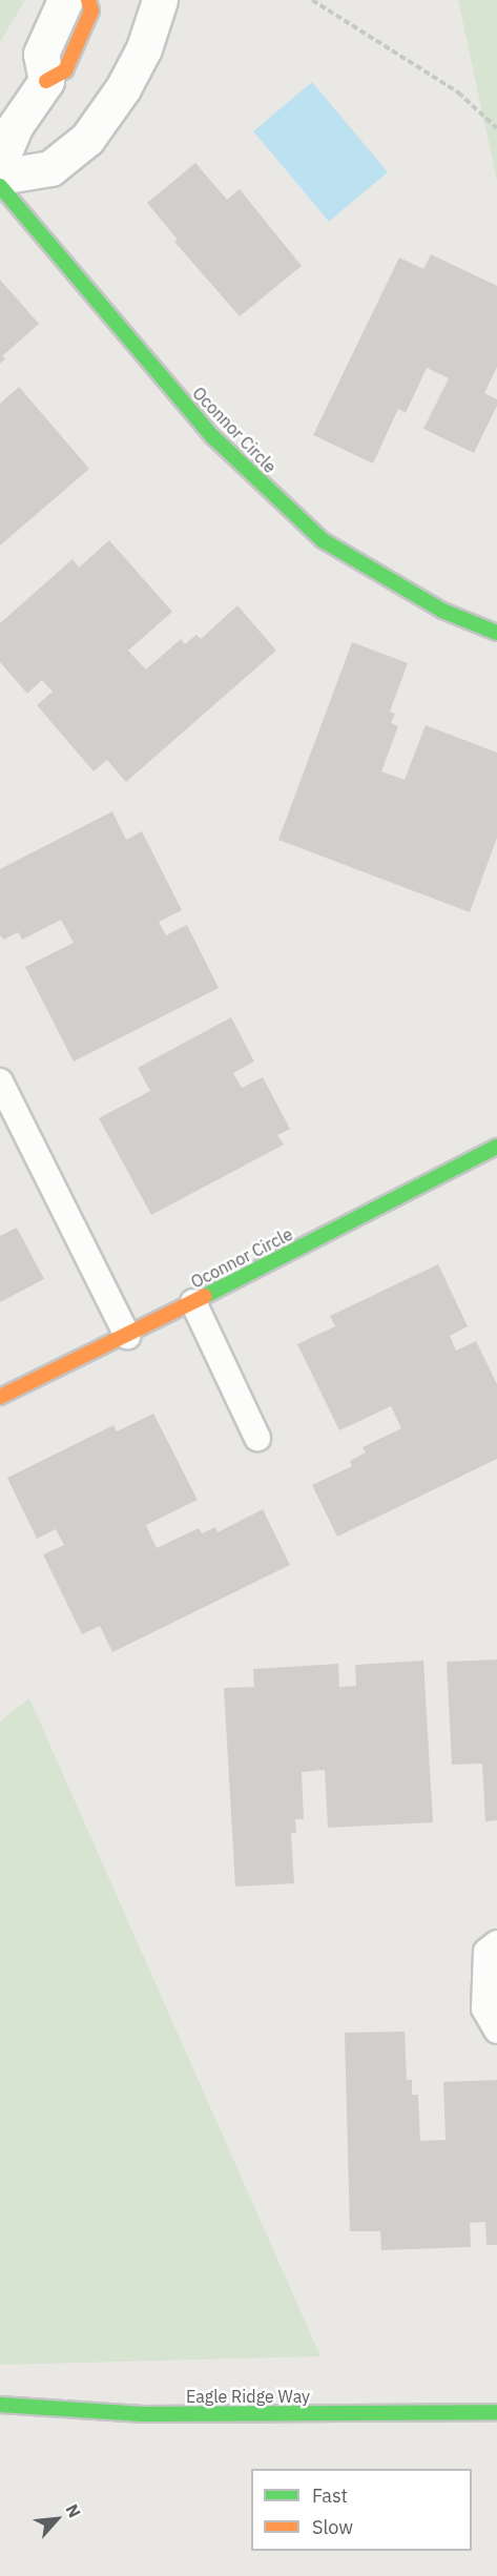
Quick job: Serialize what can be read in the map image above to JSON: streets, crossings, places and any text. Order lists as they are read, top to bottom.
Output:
{
  "streets": {
    "street": ["Oconnor Circle", "Eagle Ridge Way"]
  },
  "legend": ["Fast", "Slow"],
  "north": "top right"
}
